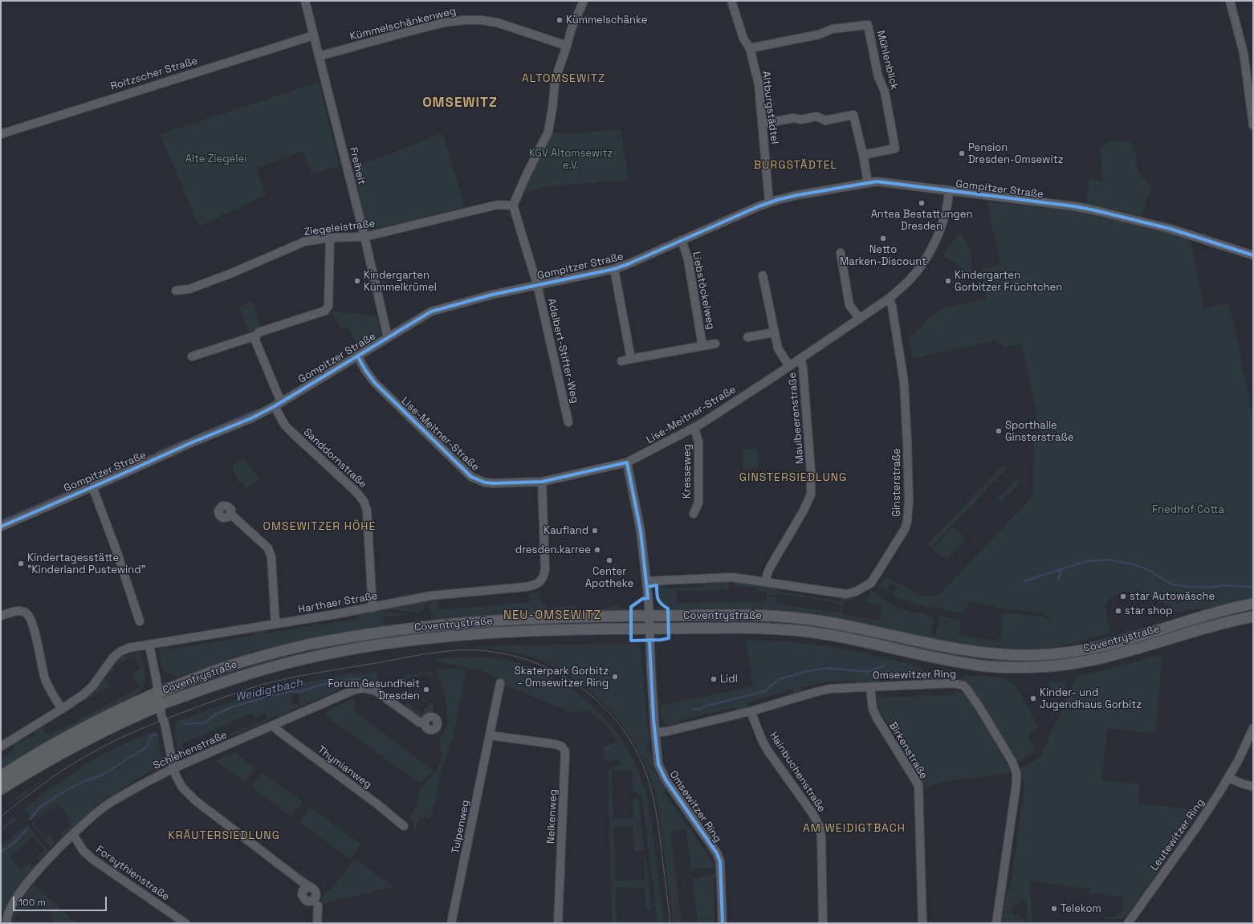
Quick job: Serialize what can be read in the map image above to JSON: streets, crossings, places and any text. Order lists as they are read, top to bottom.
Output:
{
  "streets": {
    "highway": ["Coventrystraße"],
    "street": [
      "Kümmelschänkenweg",
      "Mühlenblick",
      "Roitzscher Straße",
      "Altburgstädtel",
      "Freiheit",
      "Gompitzer Straße",
      "Ziegeleistraße",
      "Liebstöckelweg",
      "Adalbert-Stifter-Weg",
      "Lise-Meitner-Straße",
      "Maulbeerenstraße",
      "Sanddornstraße",
      "Kresseweg",
      "Ginsterstraße",
      "Harthaer Straße",
      "Omsewitzer Ring",
      "Schlehenstraße",
      "Birkenstraße",
      "Thymianweg",
      "Hainbuchenstraße",
      "Nelkenweg",
      "Tulpenweg",
      "Leutewitzer Ring",
      "Forsythienstraße"
    ]
  },
  "crossings": [
    ["Kümmelschänkenweg", "Freiheit"],
    ["Mühlenblick", "Altburgstädtel"],
    ["Roitzscher Straße", "Freiheit"],
    ["Altburgstädtel", "Gompitzer Straße"],
    ["Freiheit", "Gompitzer Straße"],
    ["Freiheit", "Ziegeleistraße"],
    ["Gompitzer Straße", "Liebstöckelweg"],
    ["Gompitzer Straße", "Adalbert-Stifter-Weg"],
    ["Gompitzer Straße", "Lise-Meitner-Straße"],
    ["Gompitzer Straße", "Sanddornstraße"],
    ["Lise-Meitner-Straße", "Maulbeerenstraße"],
    ["Lise-Meitner-Straße", "Kresseweg"],
    ["Lise-Meitner-Straße", "Ginsterstraße"],
    ["Lise-Meitner-Straße", "Harthaer Straße"],
    ["Lise-Meitner-Straße", "Omsewitzer Ring"],
    ["Maulbeerenstraße", "Ginsterstraße"],
    ["Sanddornstraße", "Harthaer Straße"],
    ["Ginsterstraße", "Omsewitzer Ring"],
    ["Coventrystraße", "Omsewitzer Ring"],
    ["Omsewitzer Ring", "Birkenstraße"],
    ["Omsewitzer Ring", "Hainbuchenstraße"],
    ["Schlehenstraße", "Thymianweg"],
    ["Schlehenstraße", "Forsythienstraße"],
    ["Nelkenweg", "Tulpenweg"]
  ],
  "districts": [
    "ALTOMSEWITZ",
    "OMSEWITZ",
    "BURGSTÄDTEL",
    "GINSTERSIEDLUNG",
    "OMSEWITZER HÖHE",
    "NEU-OMSEWITZ",
    "AM WEIDIGTBACH",
    "KRÄUTERSIEDLUNG"
  ],
  "water": ["Weidigtbach"],
  "parks": ["KGV Altomsewitz e.V.", "Alte Ziegelei", "Friedhof Cotta"],
  "places": [
    "Kümmelschänke",
    "Pension Dresden-Omsewitz",
    "Antea Bestattungen Dresden",
    "Netto Marken-Discount",
    "Kindergarten Kümmelkrümel",
    "Kindergarten Gorbitzer Früchtchen",
    "Sporthalle Ginsterstraße",
    "Kaufland",
    "dresden.karree",
    "Center Apotheke",
    "Kindertagesstätte \"Kinderland Pustewind\"",
    "star Autowäsche",
    "star shop",
    "Skaterpark Gorbitz - Omsewitzer Ring",
    "Lidl",
    "Forum Gesundheit Dresden",
    "Kinder- und Jugendhaus Gorbitz",
    "Telekom"
  ],
  "scale_bar": "100 m"
}
